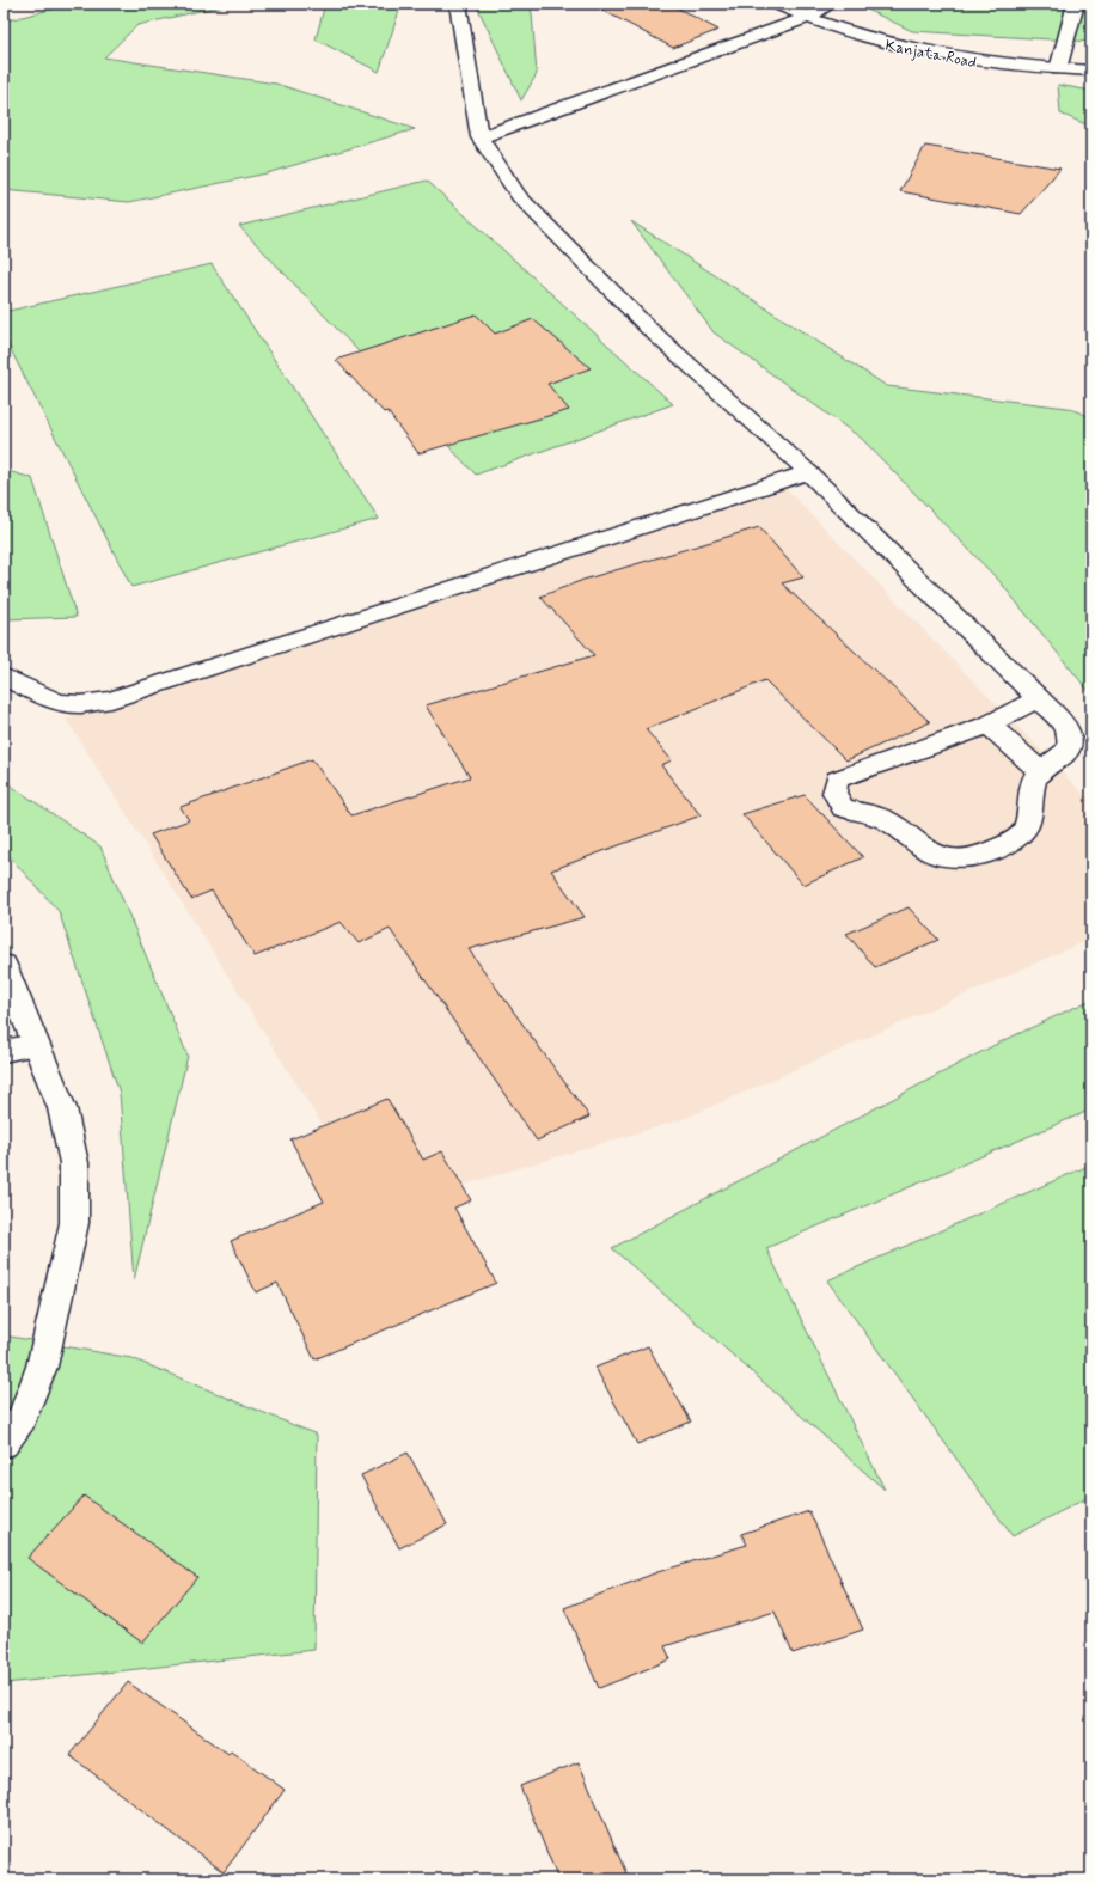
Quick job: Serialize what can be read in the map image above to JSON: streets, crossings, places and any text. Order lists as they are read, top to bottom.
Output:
{
  "streets": {
    "street": ["Kanjata Road"]
  }
}
